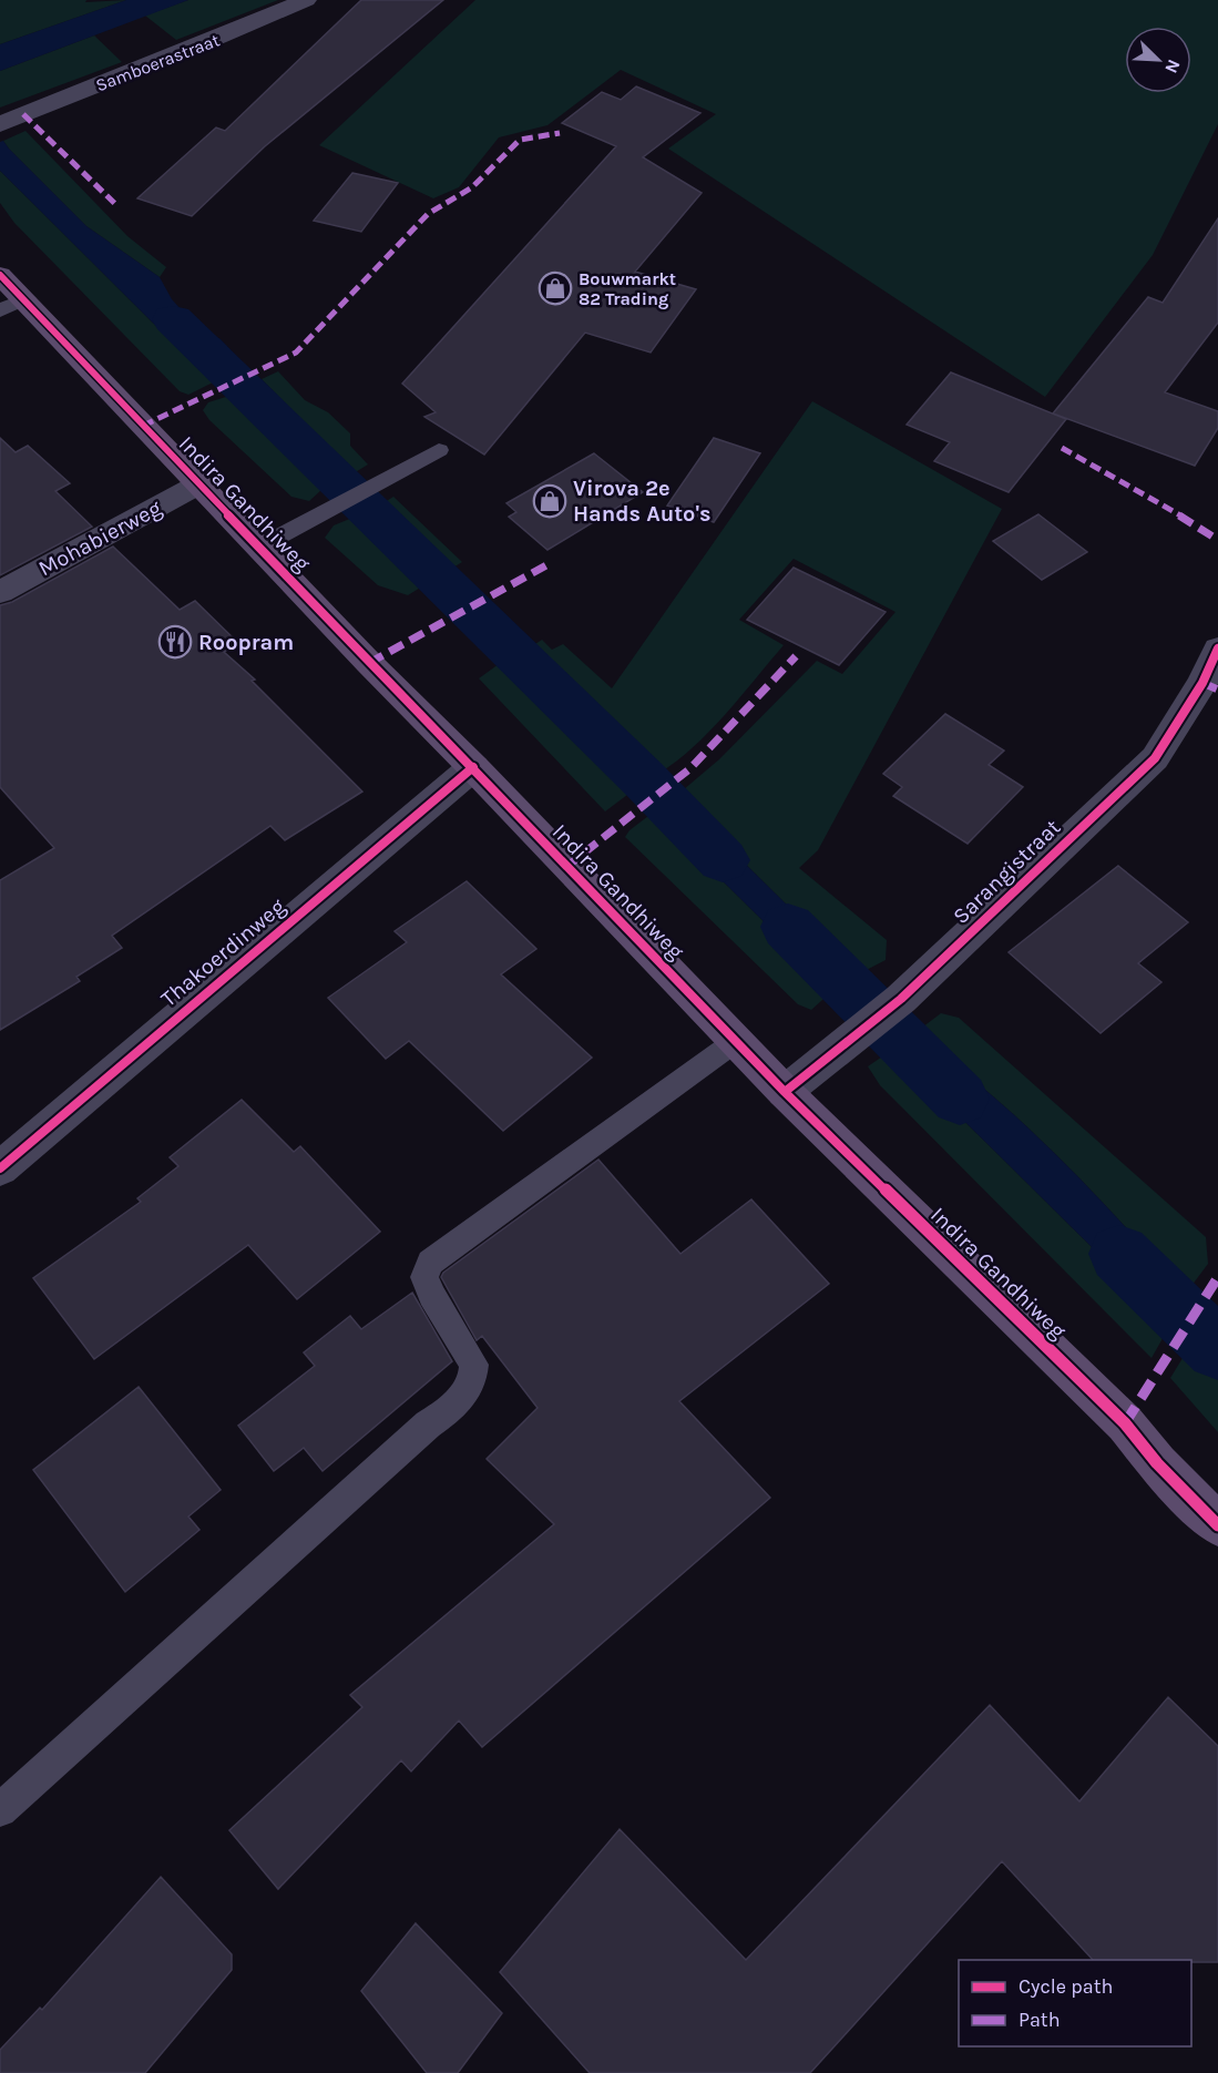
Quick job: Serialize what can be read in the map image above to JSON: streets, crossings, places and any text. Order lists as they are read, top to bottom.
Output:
{
  "streets": {
    "main road": ["Indira Gandhiweg"],
    "street": [
      "Samboerastraat",
      "Mohabierweg",
      "Sarangistraat",
      "Thakoerdinweg"
    ]
  },
  "crossings": [
    ["Indira Gandhiweg", "Mohabierweg"],
    ["Indira Gandhiweg", "Sarangistraat"],
    ["Indira Gandhiweg", "Thakoerdinweg"]
  ],
  "places": {
    "shop": ["Bouwmarkt 82 Trading", "Virova 2e Hands Auto's"],
    "restaurant": ["Roopram"]
  },
  "legend": ["Cycle path", "Path"],
  "north": "bottom right"
}
